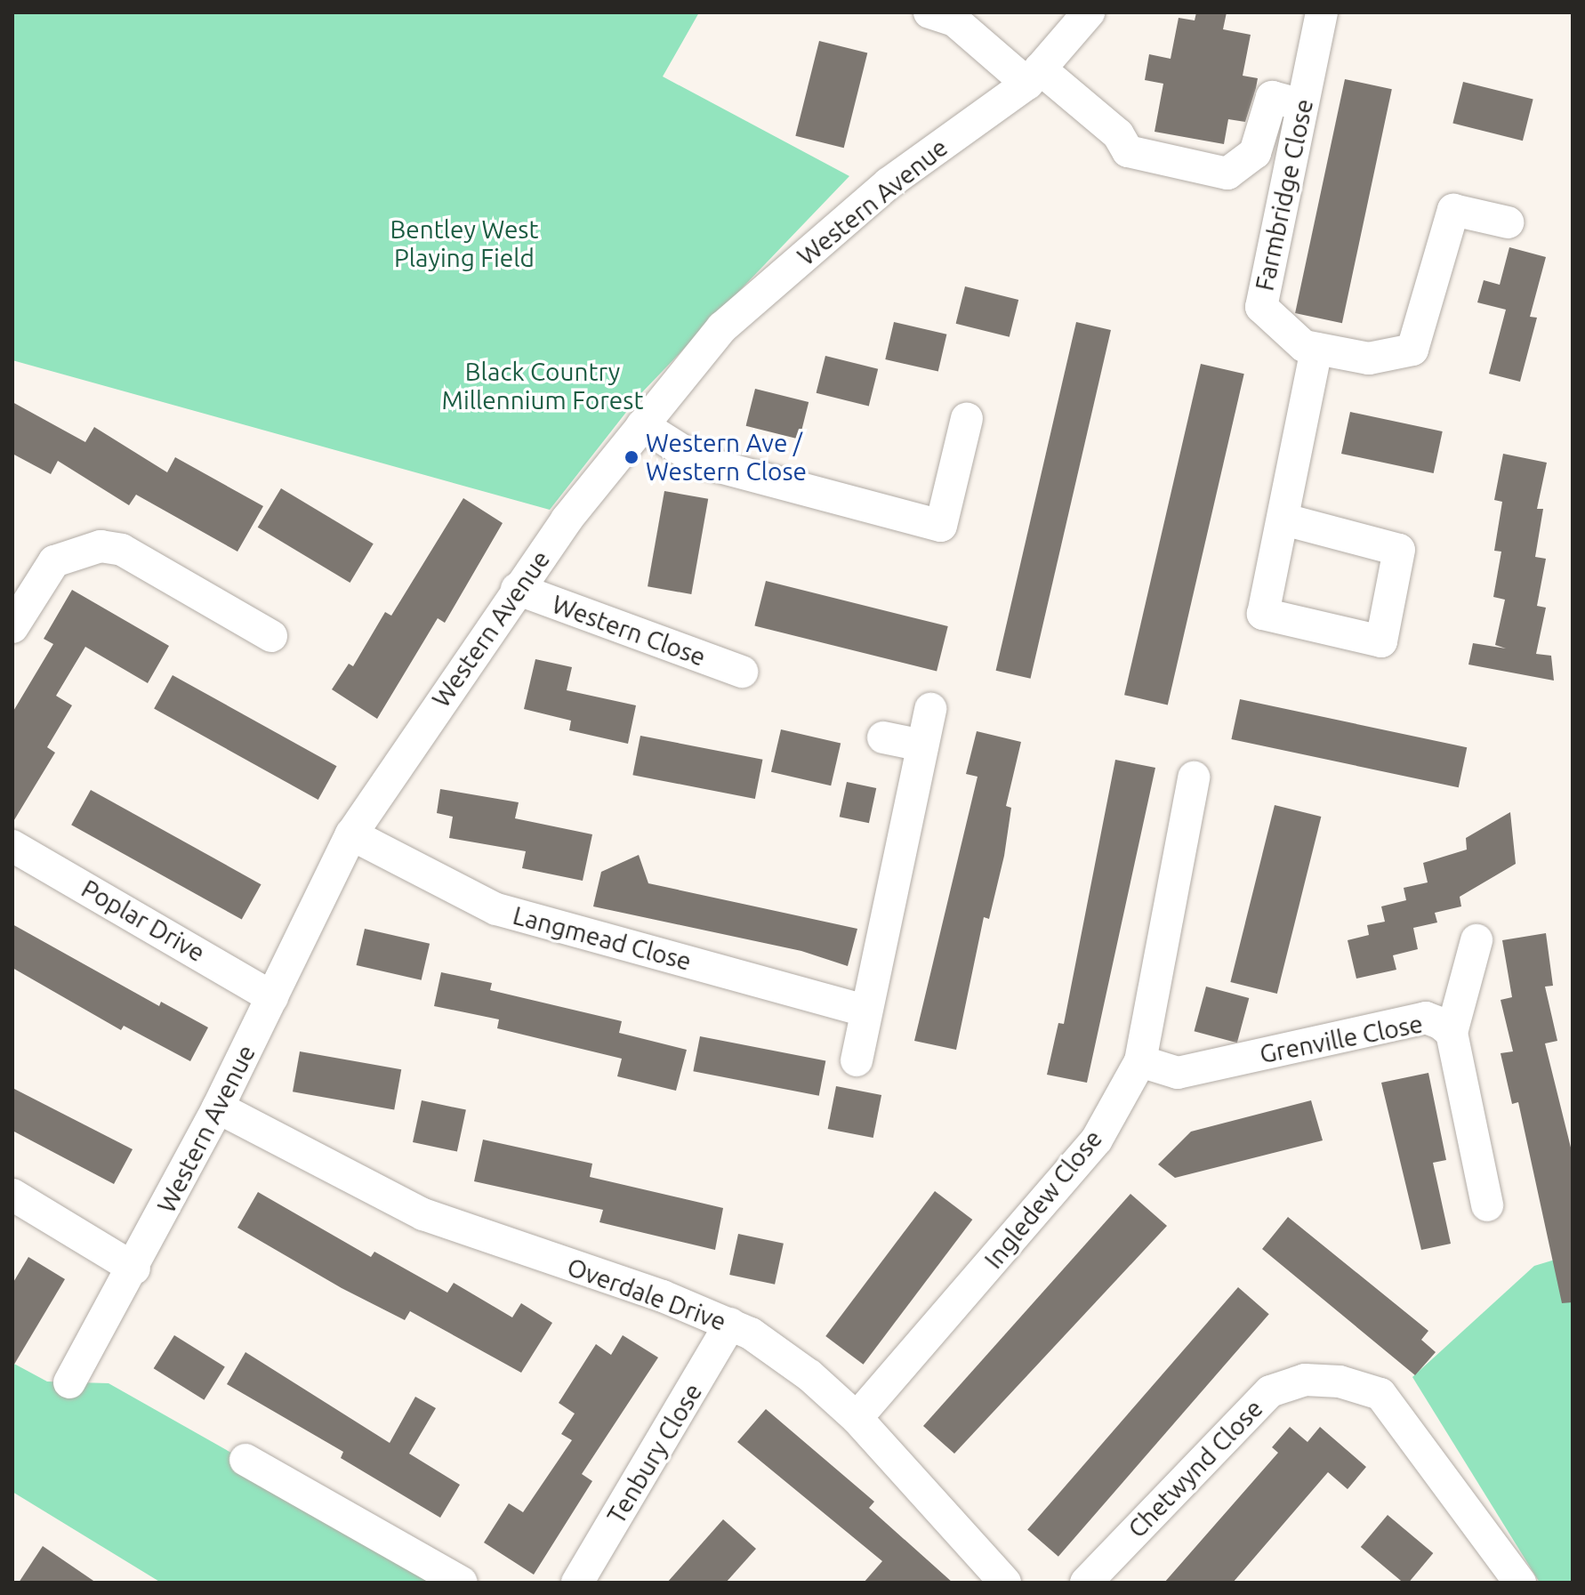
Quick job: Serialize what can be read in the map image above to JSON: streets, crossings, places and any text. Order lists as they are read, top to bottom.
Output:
{
  "streets": {
    "street": [
      "Farmbridge Close",
      "Western Avenue",
      "Western Close",
      "Poplar Drive",
      "Langmead Close",
      "Grenville Close",
      "Ingledew Close",
      "Overdale Drive",
      "Tenbury Close",
      "Chetwynd Close"
    ]
  },
  "crossings": [
    ["Western Avenue", "Western Close"],
    ["Western Avenue", "Poplar Drive"],
    ["Western Avenue", "Langmead Close"],
    ["Western Avenue", "Overdale Drive"],
    ["Grenville Close", "Ingledew Close"],
    ["Ingledew Close", "Overdale Drive"],
    ["Overdale Drive", "Tenbury Close"]
  ],
  "parks": ["Bentley West Playing Field", "Black Country Millennium Forest"],
  "places": ["Western Ave / Western Close"]
}
